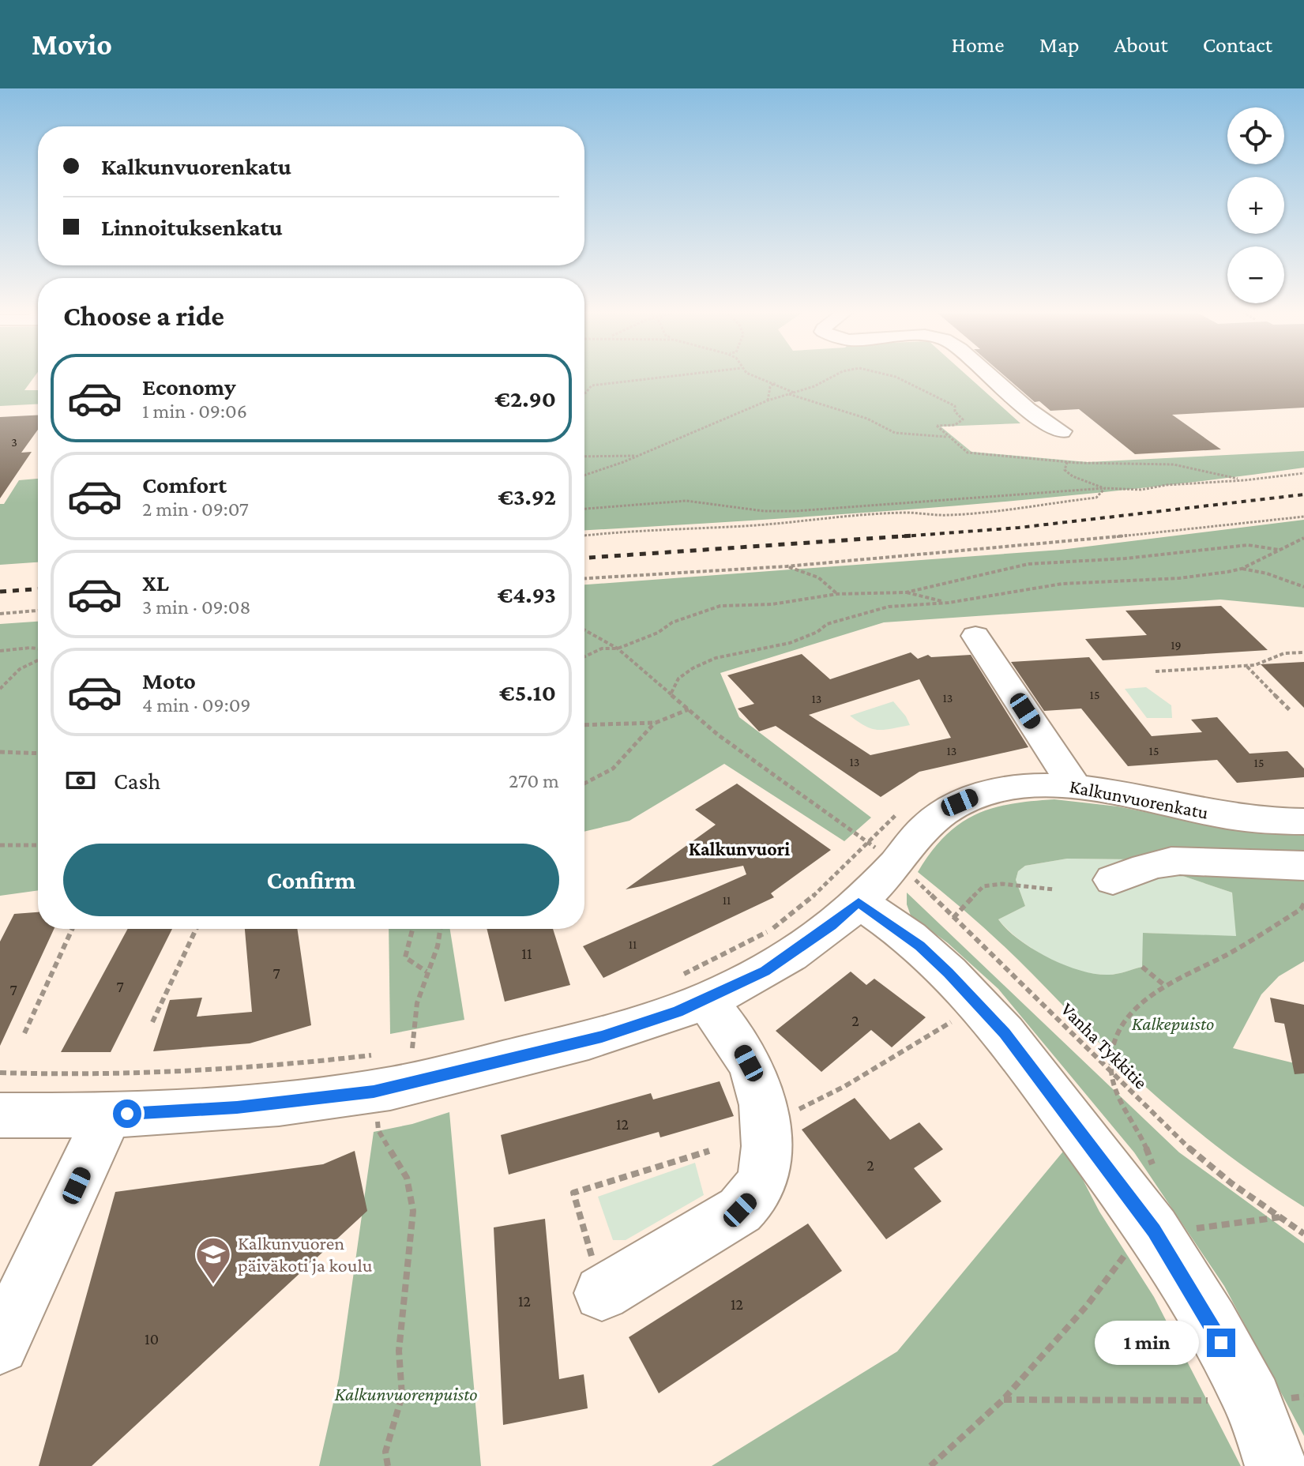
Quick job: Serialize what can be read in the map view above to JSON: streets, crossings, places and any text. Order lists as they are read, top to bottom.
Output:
{
  "streets": {
    "street": ["Kalkunvuorenkatu"],
    "path": ["Vanha Tykkitie"]
  },
  "crossings": [
    ["Kalkunvuorenkatu", "Vanha Tykkitie"]
  ],
  "districts": ["Kalkunvuori"],
  "parks": ["Kalkepuisto", "Kalkunvuorenpuisto"],
  "places": {
    "school or university": ["Kalkunvuoren päiväkoti ja koulu"]
  },
  "house_numbers": [
    "3",
    "19",
    "15",
    "13",
    "13",
    "13",
    "15",
    "13",
    "15",
    "11",
    "11",
    "11",
    "7",
    "7",
    "7",
    "2",
    "12",
    "2",
    "12",
    "12",
    "10"
  ],
  "page": {
    "header": "Movio",
    "nav": [
      "Home",
      "Map",
      "About",
      "Contact"
    ],
    "map_buttons": ["+", "−"],
    "banner": ["Kalkunvuorenkatu", "Linnoituksenkatu"],
    "heading": "Choose a ride",
    "list": [
      {
        "name": "Economy",
        "note": "1 min · 09:06",
        "value": "€2.90"
      },
      {
        "name": "Comfort",
        "note": "2 min · 09:07",
        "value": "€3.92"
      },
      {
        "name": "XL",
        "note": "3 min · 09:08",
        "value": "€4.93"
      },
      {
        "name": "Moto",
        "note": "4 min · 09:09",
        "value": "€5.10"
      }
    ],
    "pay": ["Cash", "270 m"],
    "buttons": "Confirm",
    "bubble": "1 min"
  }
}
